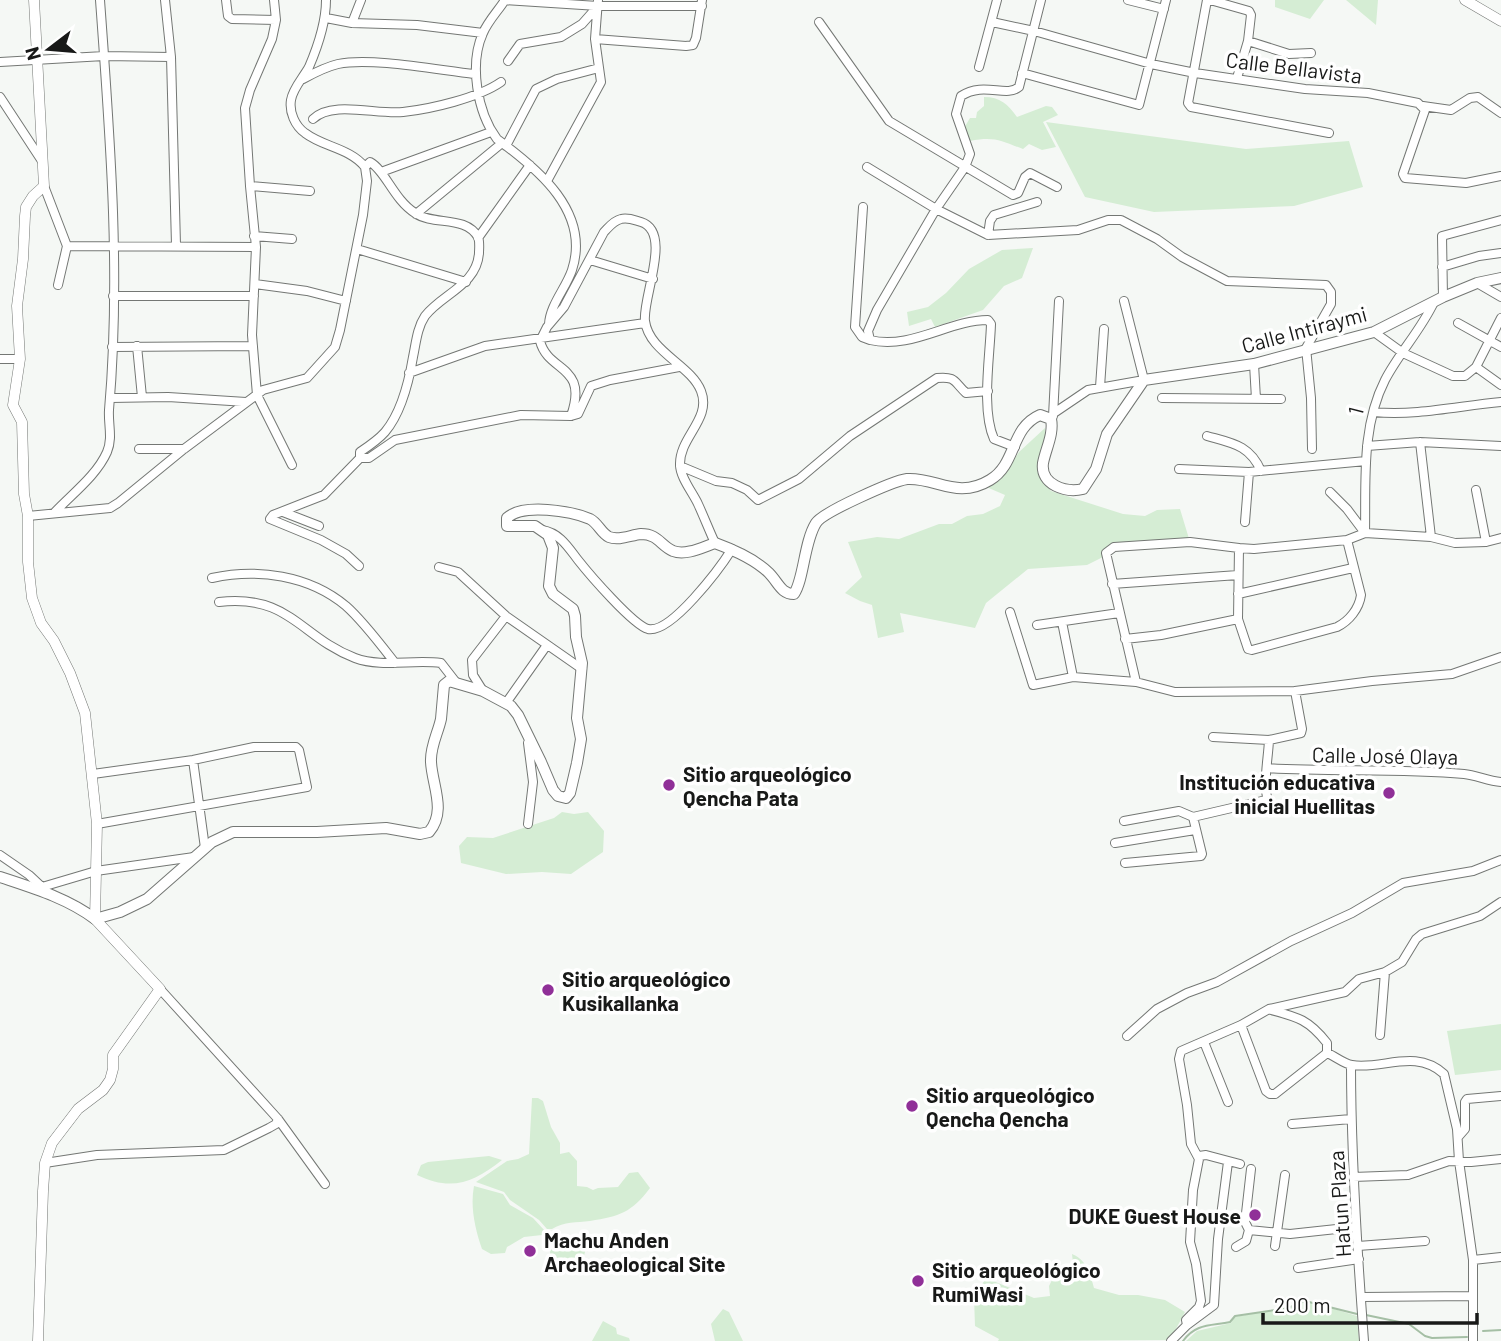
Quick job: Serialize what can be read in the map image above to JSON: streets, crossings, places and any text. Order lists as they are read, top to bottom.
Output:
{
  "streets": {
    "main road": ["Calle Intiraymi"],
    "street": [
      "Calle Bellavista",
      "1",
      "Calle José Olaya",
      "Hatun Plaza"
    ]
  },
  "crossings": [
    ["Calle Intiraymi", "1"]
  ],
  "places": [
    "Sitio arqueológico Qencha Pata",
    "Institución educativa inicial Huellitas",
    "Sitio arqueológico Kusikallanka",
    "Sitio arqueológico Qencha Qencha",
    "DUKE Guest House",
    "Machu Anden Archaeological Site",
    "Sitio arqueológico RumiWasi"
  ],
  "scale_bar": "200 m",
  "north": "left"
}
